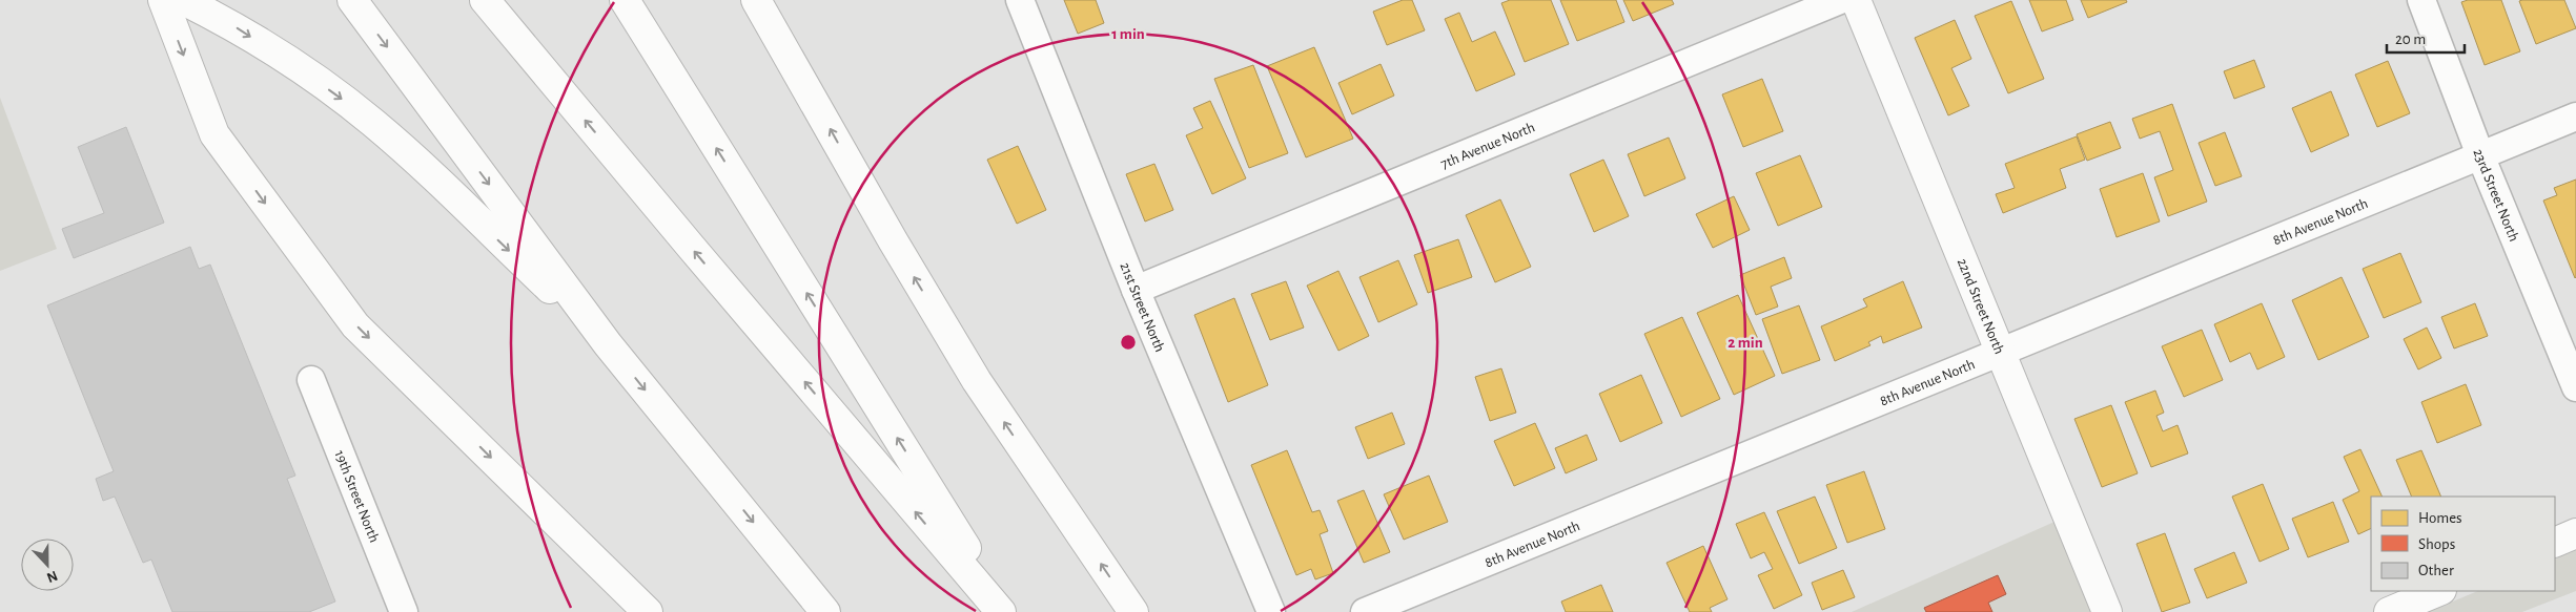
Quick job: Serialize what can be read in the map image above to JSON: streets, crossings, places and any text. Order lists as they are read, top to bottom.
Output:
{
  "streets": {
    "main road": ["22nd Street North"],
    "street": [
      "7th Avenue North",
      "23rd Street North",
      "8th Avenue North",
      "21st Street North",
      "19th Street North"
    ]
  },
  "crossings": [
    ["7th Avenue North", "21st Street North"],
    ["23rd Street North", "8th Avenue North"],
    ["8th Avenue North", "22nd Street North"]
  ],
  "legend": ["Homes", "Shops", "Other"],
  "scale_bar": "20 m",
  "north": "bottom",
  "rings": ["1 min", "2 min"]
}
